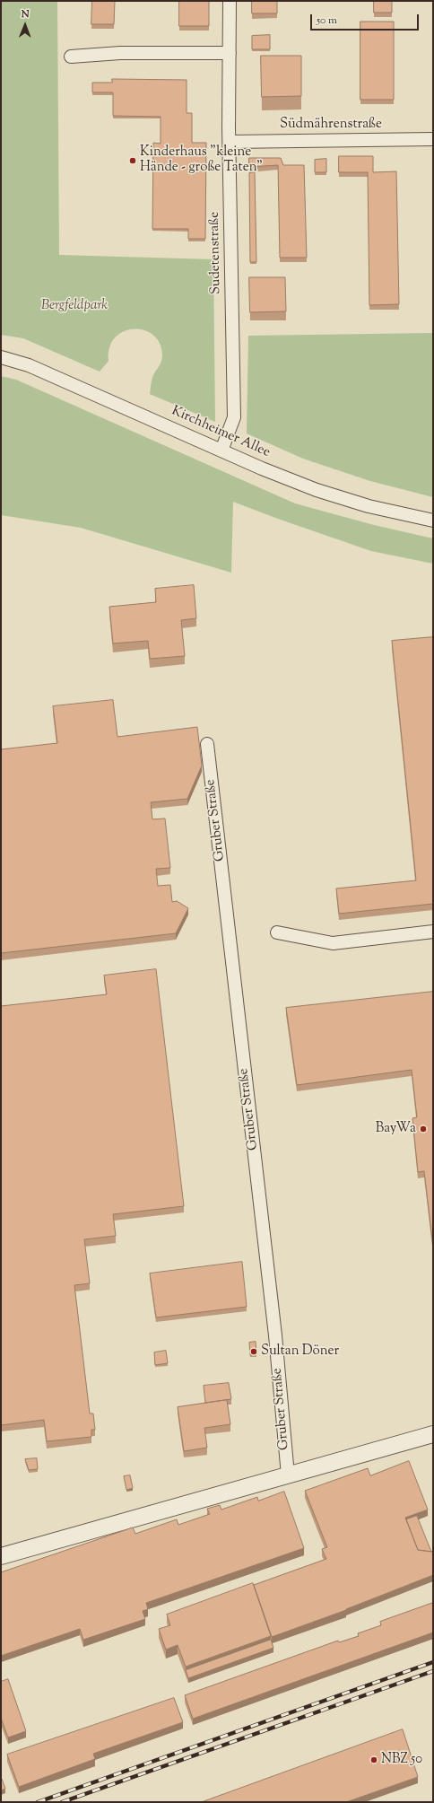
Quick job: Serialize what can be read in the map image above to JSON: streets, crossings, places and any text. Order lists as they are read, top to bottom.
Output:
{
  "streets": {
    "street": [
      "Südmährenstraße",
      "Sudetenstraße",
      "Kirchheimer Allee",
      "Gruber Straße"
    ]
  },
  "crossings": [
    ["Südmährenstraße", "Sudetenstraße"],
    ["Sudetenstraße", "Kirchheimer Allee"]
  ],
  "parks": ["Bergfeldpark"],
  "places": [
    "Kinderhaus \"kleine Hände - große Taten\"",
    "BayWa",
    "Sultan Döner",
    "NBZ 50"
  ],
  "scale_bar": "50 m",
  "north": "top"
}
